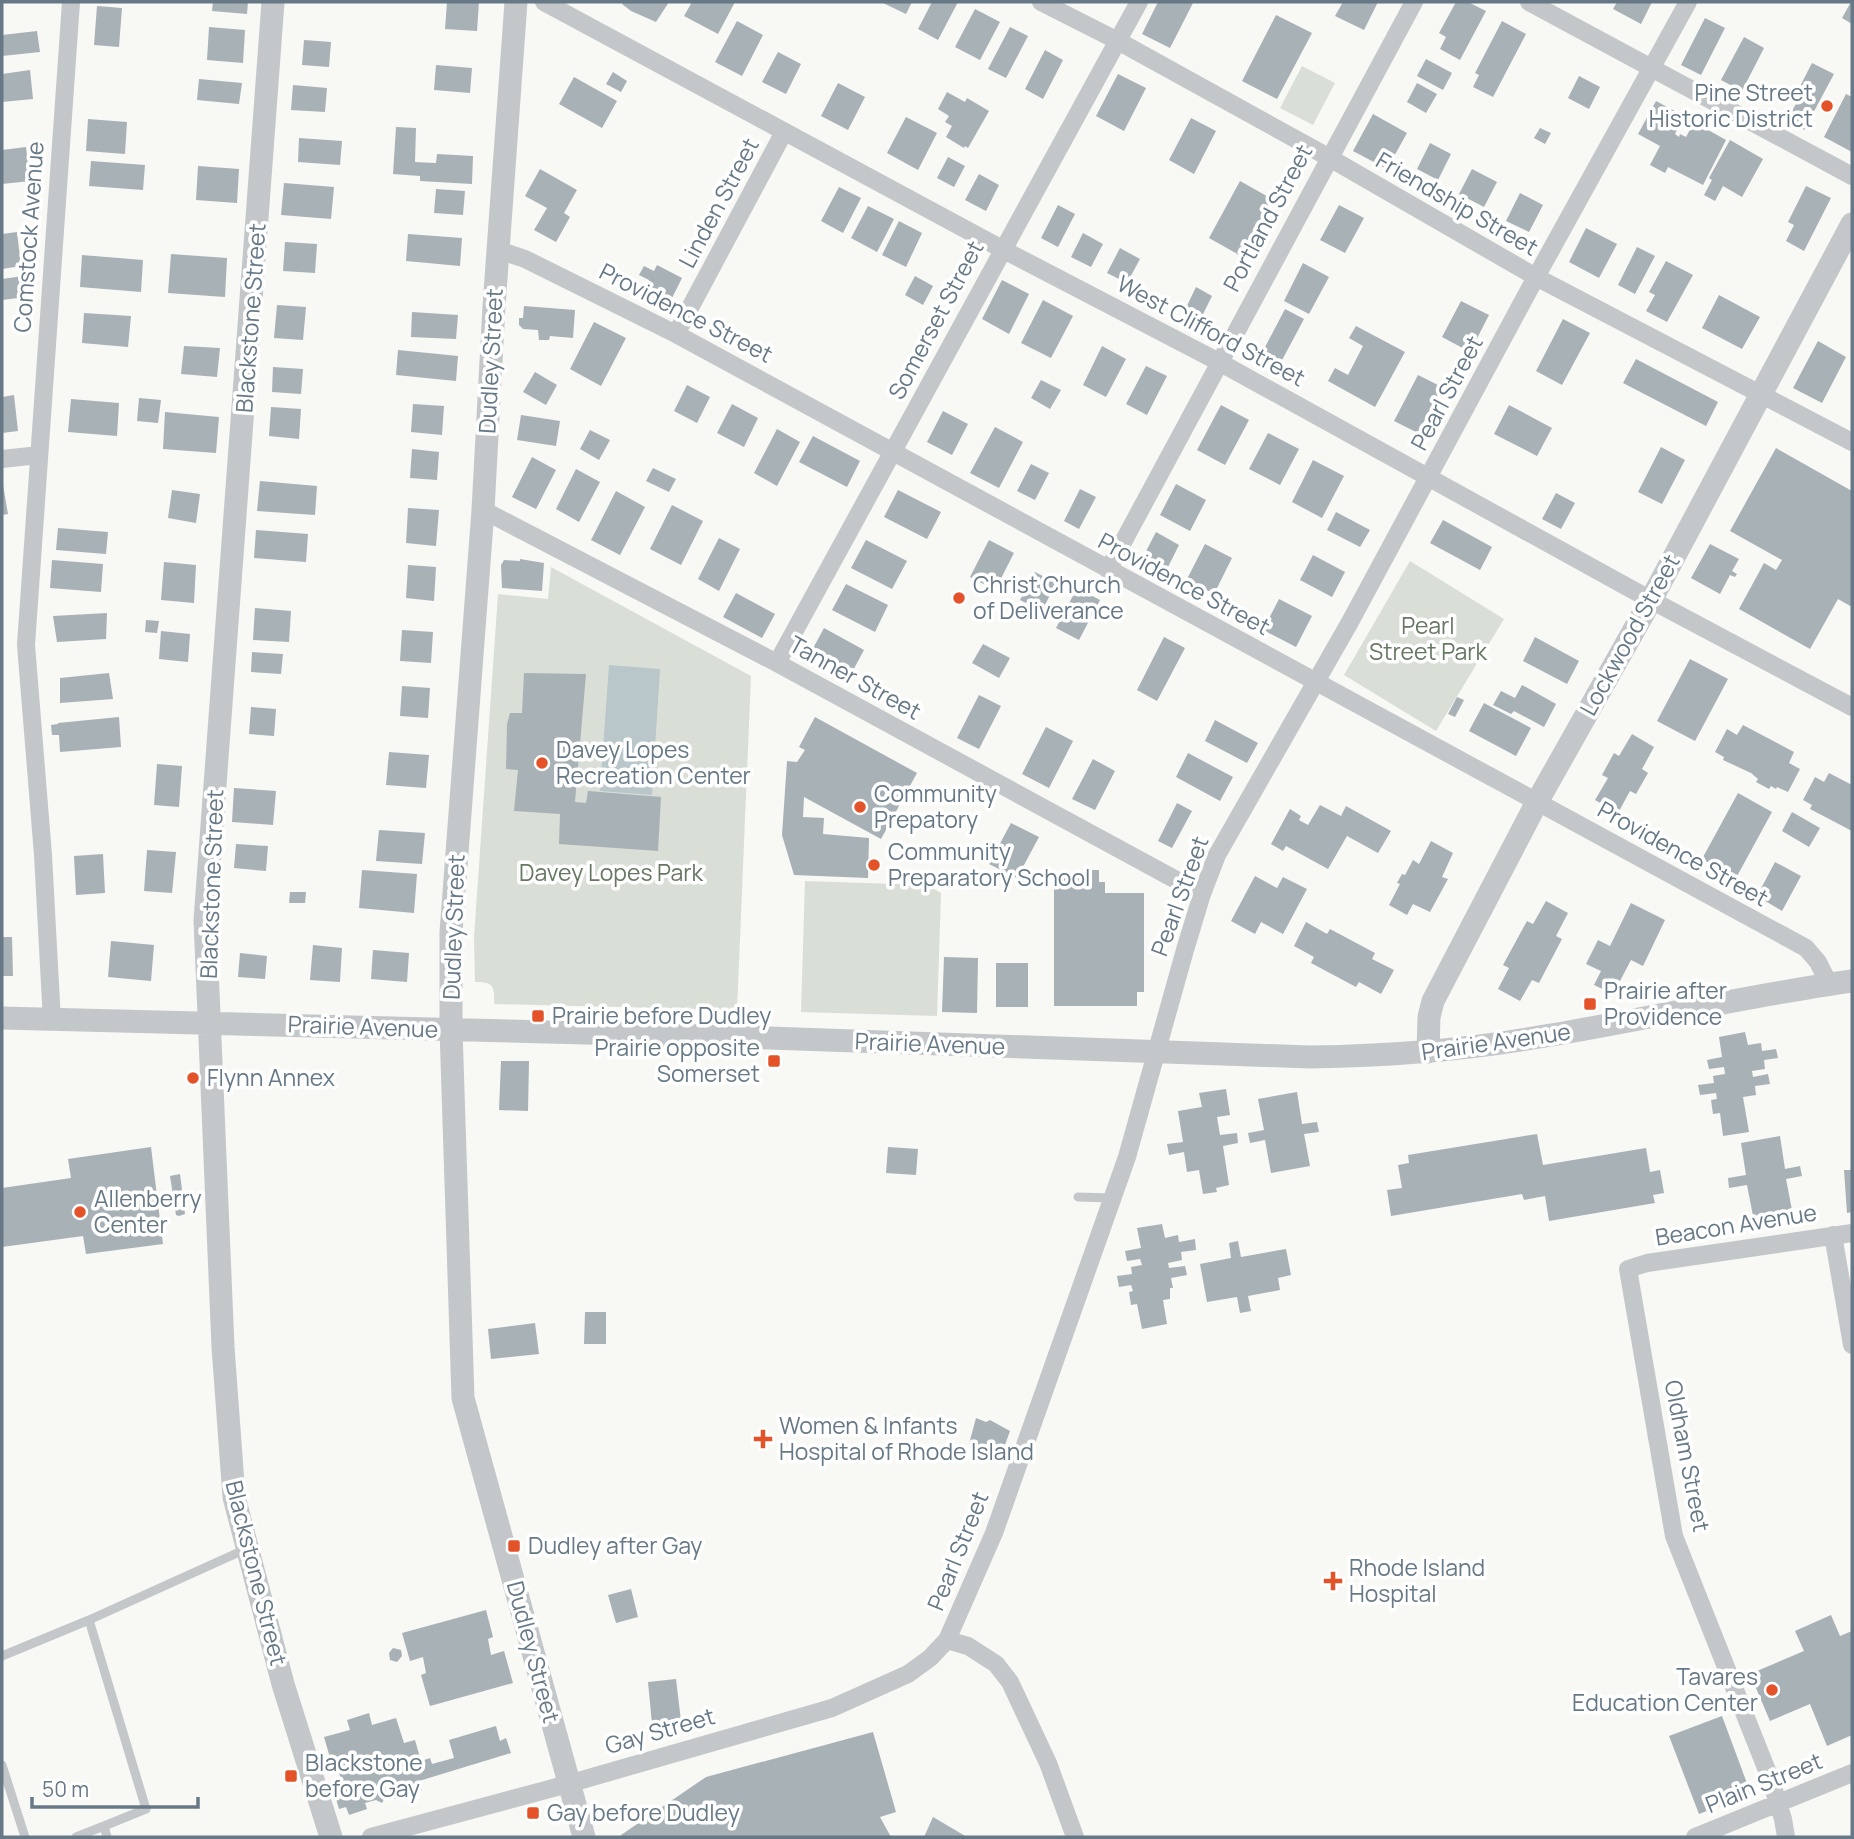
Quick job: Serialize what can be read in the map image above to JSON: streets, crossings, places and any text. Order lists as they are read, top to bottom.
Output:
{
  "streets": {
    "street": [
      "Linden Street",
      "Friendship Street",
      "Portland Street",
      "Comstock Avenue",
      "Providence Street",
      "Blackstone Street",
      "Somerset Street",
      "West Clifford Street",
      "Dudley Street",
      "Pearl Street",
      "Lockwood Street",
      "Tanner Street",
      "Prairie Avenue",
      "Beacon Avenue",
      "Oldham Street",
      "Gay Street",
      "Plain Street"
    ]
  },
  "crossings": [
    ["Linden Street", "Providence Street"],
    ["Linden Street", "West Clifford Street"],
    ["Friendship Street", "Portland Street"],
    ["Friendship Street", "Somerset Street"],
    ["Friendship Street", "Pearl Street"],
    ["Friendship Street", "Lockwood Street"],
    ["Portland Street", "Providence Street"],
    ["Portland Street", "West Clifford Street"],
    ["Comstock Avenue", "Prairie Avenue"],
    ["Providence Street", "Somerset Street"],
    ["Providence Street", "Dudley Street"],
    ["Providence Street", "Pearl Street"],
    ["Providence Street", "Lockwood Street"],
    ["Providence Street", "Prairie Avenue"],
    ["Blackstone Street", "Prairie Avenue"],
    ["Somerset Street", "West Clifford Street"],
    ["Somerset Street", "Tanner Street"],
    ["West Clifford Street", "Pearl Street"],
    ["West Clifford Street", "Lockwood Street"],
    ["Dudley Street", "Tanner Street"],
    ["Dudley Street", "Prairie Avenue"],
    ["Dudley Street", "Gay Street"],
    ["Pearl Street", "Tanner Street"],
    ["Pearl Street", "Prairie Avenue"],
    ["Pearl Street", "Gay Street"],
    ["Lockwood Street", "Prairie Avenue"],
    ["Beacon Avenue", "Oldham Street"],
    ["Oldham Street", "Plain Street"]
  ],
  "parks": ["Pearl Street Park", "Davey Lopes Park"],
  "places": {
    "other": [
      "Pine Street Historic District",
      "Christ Church of Deliverance",
      "Davey Lopes Recreation Center",
      "Community Prepatory",
      "Community Preparatory School",
      "Flynn Annex",
      "Allenberry Center",
      "Tavares Education Center"
    ],
    "transit": [
      "Prairie after Providence",
      "Prairie before Dudley",
      "Prairie opposite Somerset",
      "Dudley after Gay",
      "Blackstone before Gay",
      "Gay before Dudley"
    ],
    "health": ["Women & Infants Hospital of Rhode Island", "Rhode Island Hospital"]
  },
  "scale_bar": "50 m"
}
